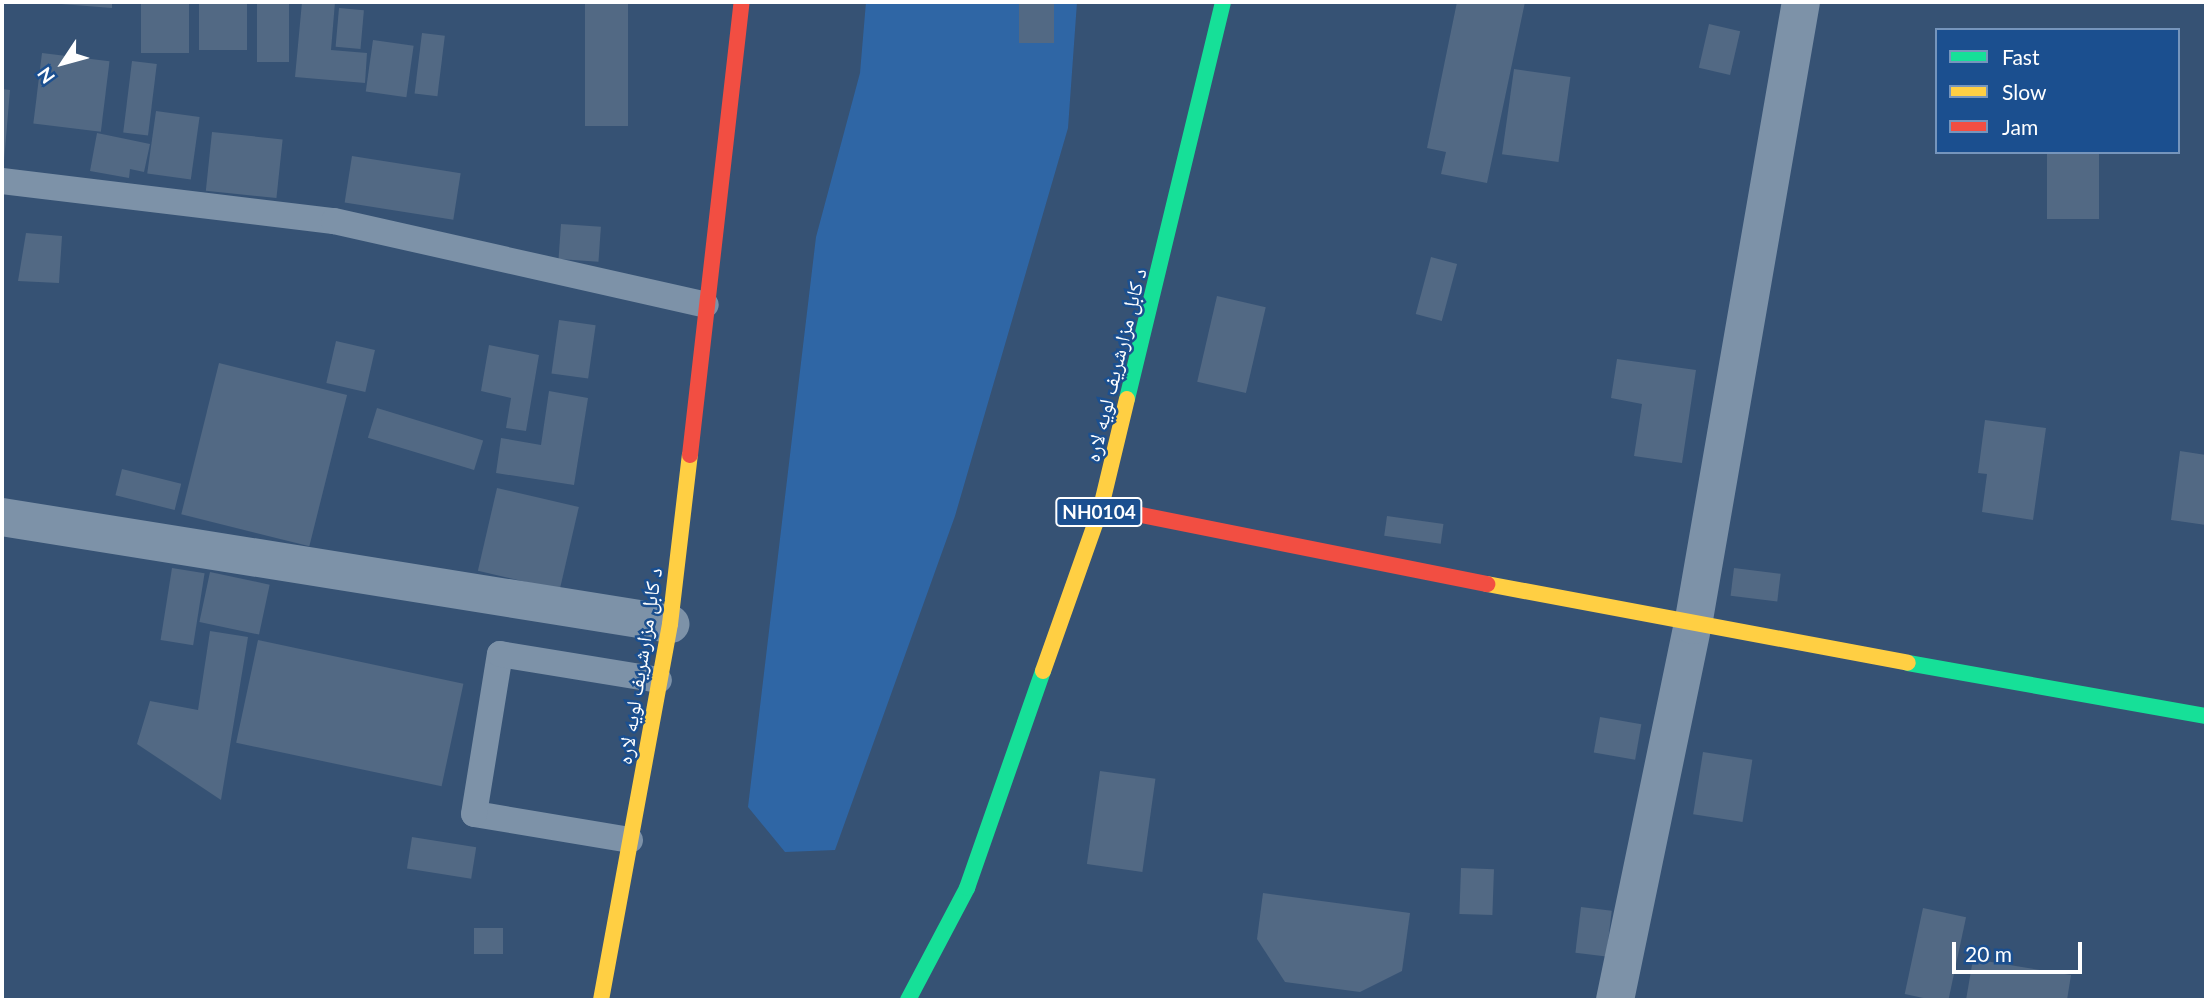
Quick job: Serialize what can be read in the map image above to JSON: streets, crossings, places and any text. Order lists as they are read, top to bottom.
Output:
{
  "streets": {
    "main road": ["د کابل مزارشریف لویه لاره", "NH0104"]
  },
  "legend": ["Fast", "Slow", "Jam"],
  "scale_bar": "20 m",
  "north": "bottom left"
}
